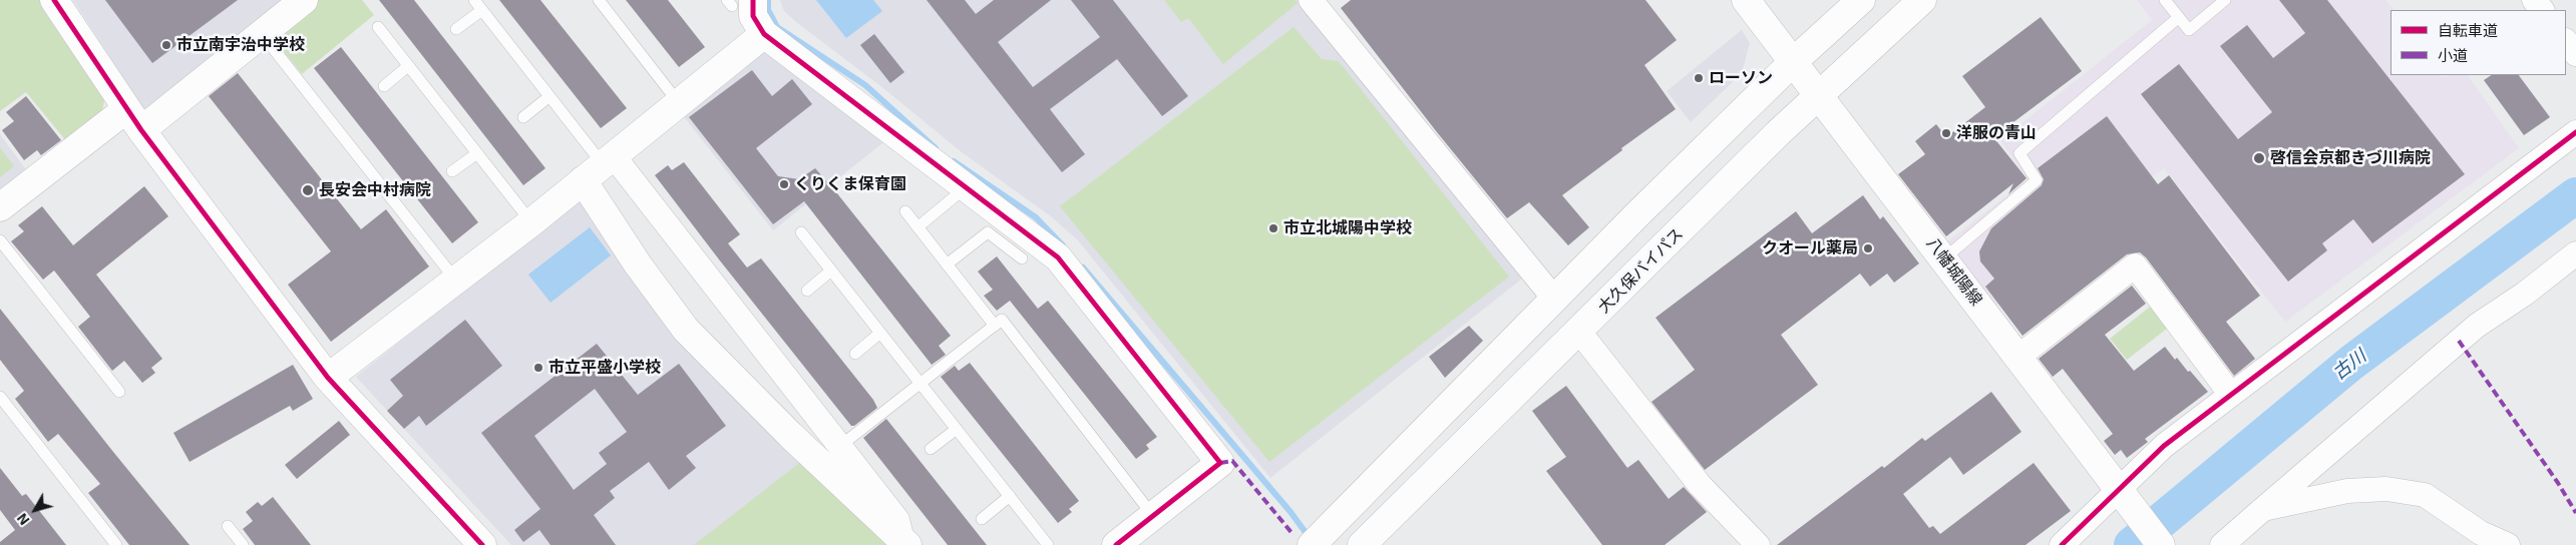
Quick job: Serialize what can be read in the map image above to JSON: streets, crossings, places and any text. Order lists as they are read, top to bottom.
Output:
{
  "streets": {
    "main road": ["大久保バイパス", "八幡城陽線"]
  },
  "crossings": [
    ["大久保バイパス", "八幡城陽線"]
  ],
  "water": ["古川"],
  "places": [
    "市立南宇治中学校",
    "ローソン",
    "洋服の青山",
    "啓信会京都きづ川病院",
    "くりくま保育園",
    "長安会中村病院",
    "市立北城陽中学校",
    "クオール薬局",
    "市立平盛小学校"
  ],
  "legend": ["自転車道", "小道"],
  "north": "bottom left"
}
